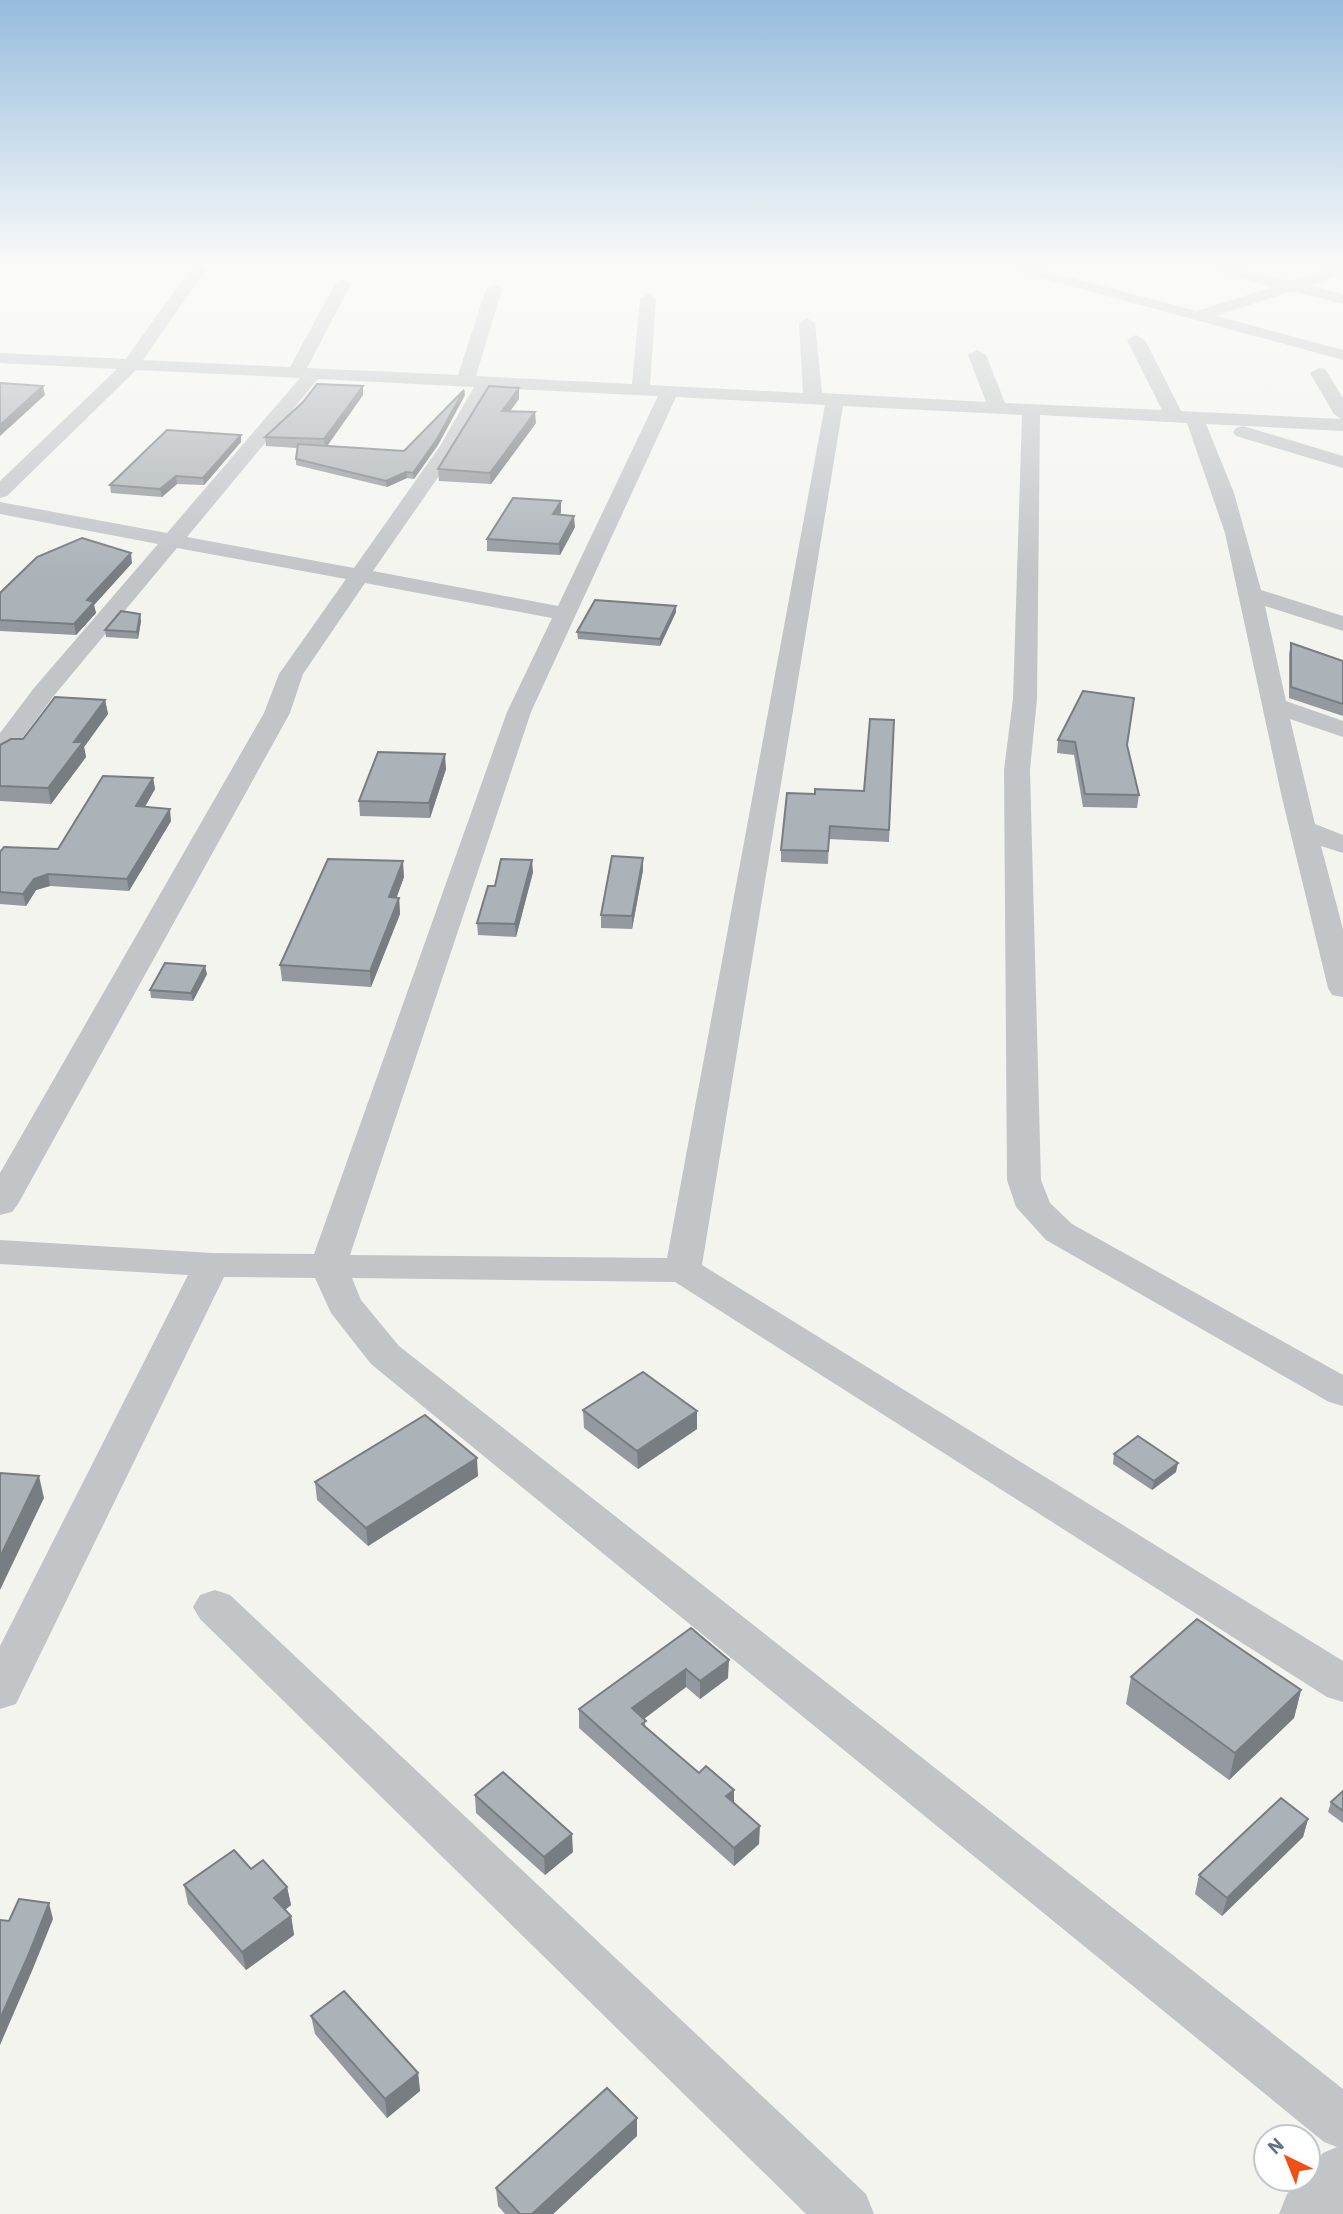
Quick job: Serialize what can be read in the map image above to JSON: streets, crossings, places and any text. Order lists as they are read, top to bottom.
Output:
{
  "north": "top left"
}
